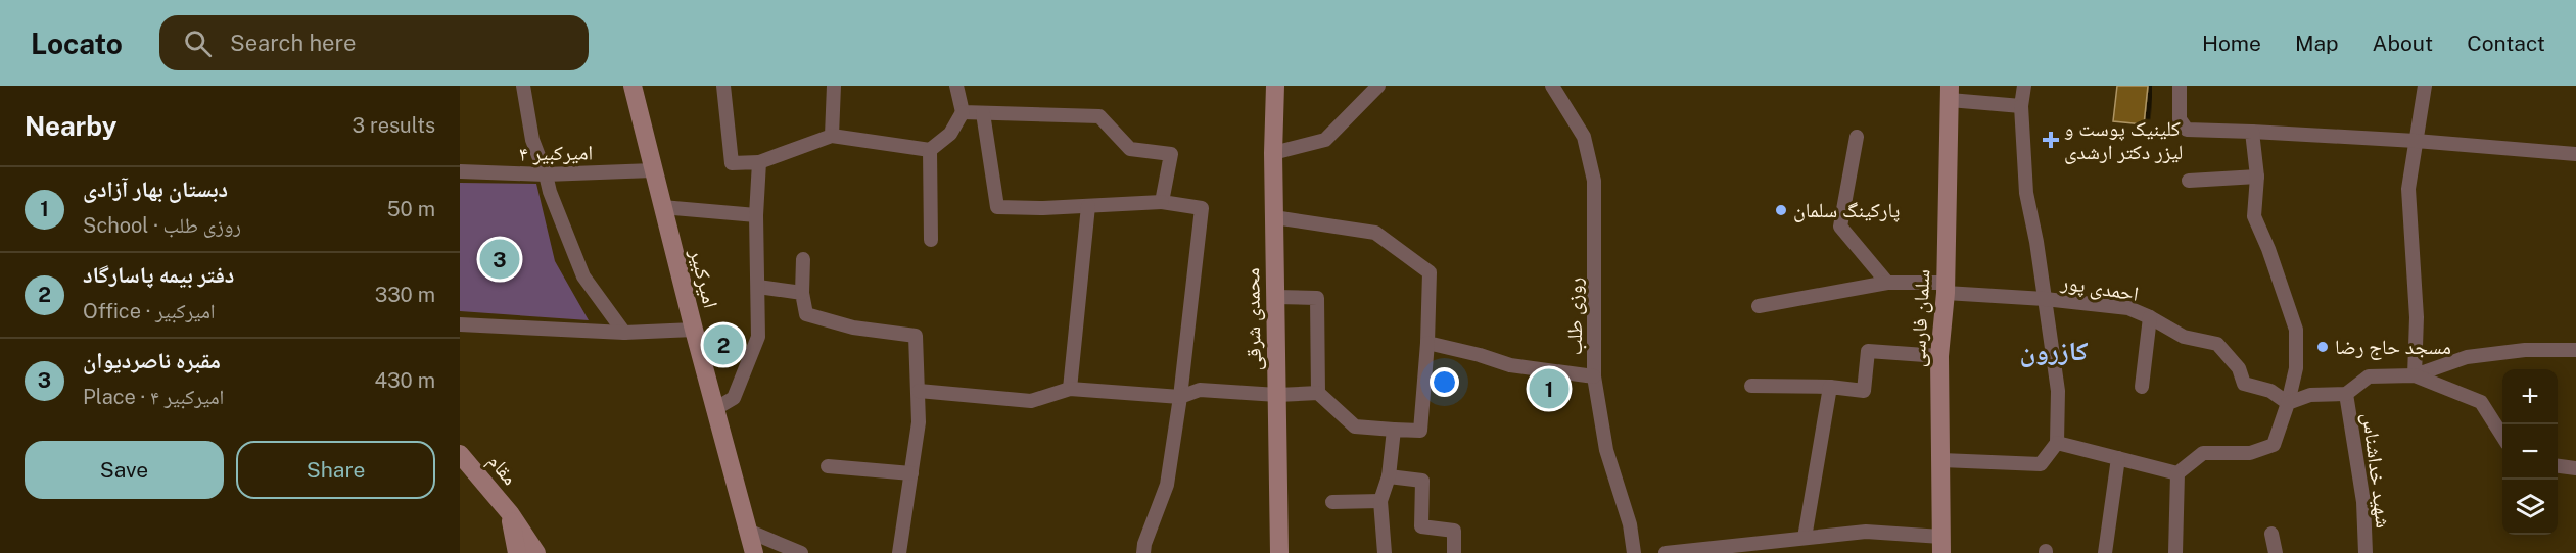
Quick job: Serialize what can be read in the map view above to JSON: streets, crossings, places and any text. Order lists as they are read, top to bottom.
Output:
{
  "streets": {
    "main road": [
      "امیرکبیر",
      "سلمان فارسی",
      "محمدی شرقی",
      "مقام"
    ],
    "street": [
      "امیرکبیر ۴",
      "احمدی پور",
      "روزی طلب",
      "شهید خداشناس"
    ]
  },
  "crossings": [
    ["امیرکبیر ۴", "امیرکبیر"],
    ["احمدی پور", "سلمان فارسی"]
  ],
  "districts": ["کازرون"],
  "places": {
    "health": ["کلینیک پوست و لیزر دکتر ارشدی"],
    "other": ["پارکینگ سلمان", "مسجد حاج رضا"]
  },
  "page": {
    "header": "Locato",
    "search": "Search here",
    "nav": [
      "Home",
      "Map",
      "About",
      "Contact"
    ],
    "heading": ["Nearby", "3 results"],
    "list": [
      {
        "mark": "1",
        "name": "دبستان بهار آزادی",
        "note": "School · روزی طلب",
        "value": "50 m"
      },
      {
        "mark": "2",
        "name": "دفتر بیمه پاسارگاد",
        "note": "Office · امیرکبیر",
        "value": "330 m"
      },
      {
        "mark": "3",
        "name": "مقبره ناصردیوان",
        "note": "Place · امیرکبیر ۴",
        "value": "430 m"
      }
    ],
    "pins": ["3", "2", "1"],
    "map_buttons": ["+", "−"],
    "buttons": ["Save", "Share"]
  }
}
